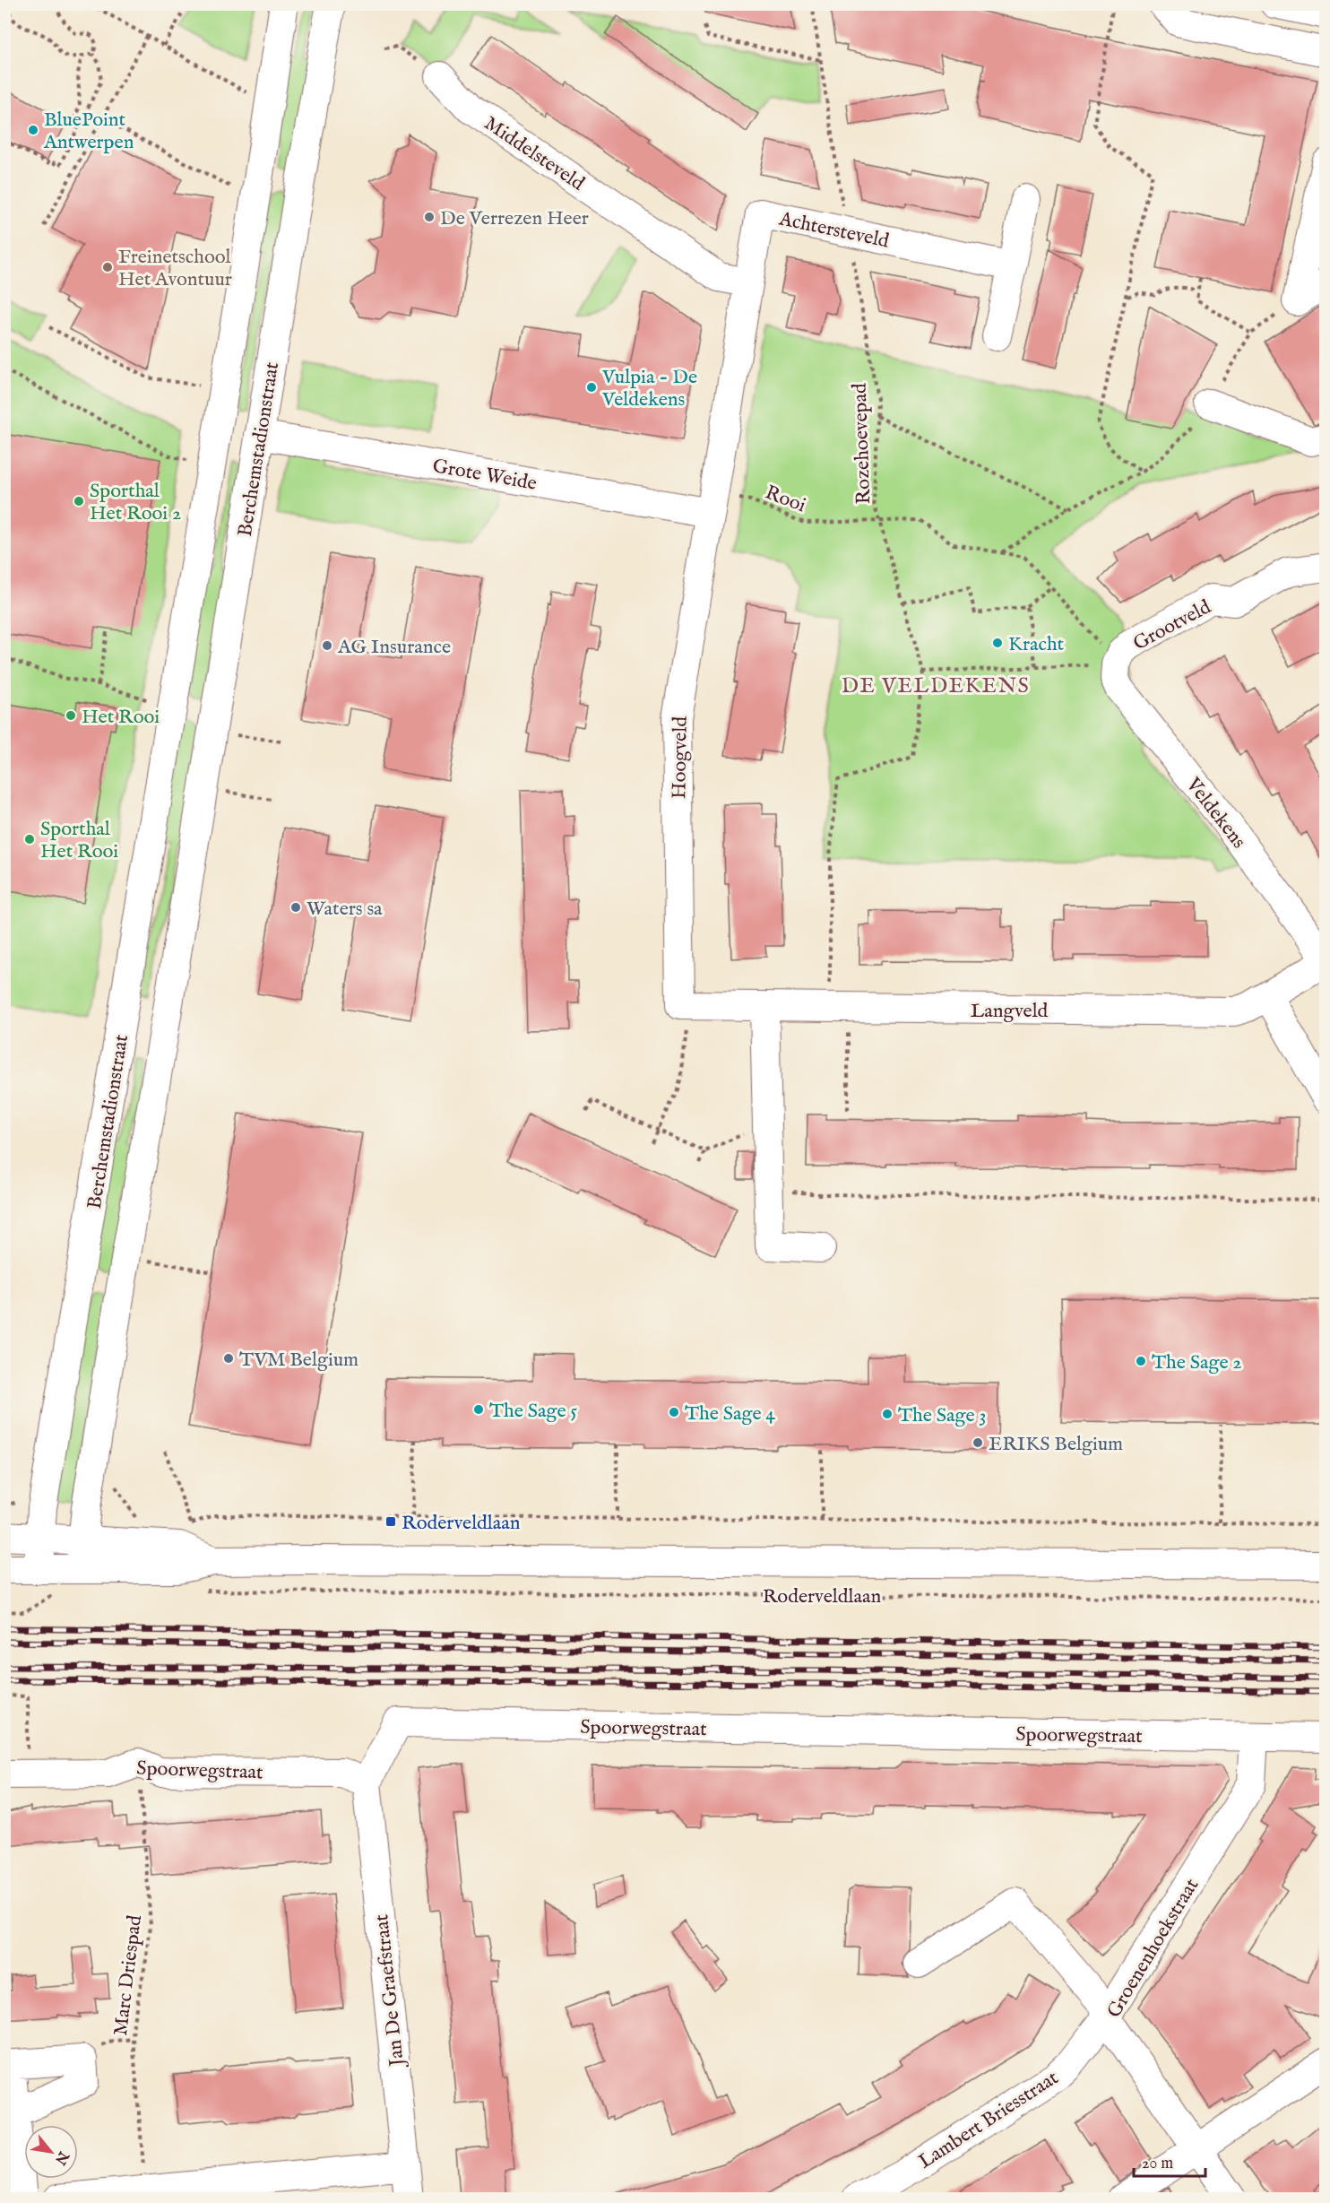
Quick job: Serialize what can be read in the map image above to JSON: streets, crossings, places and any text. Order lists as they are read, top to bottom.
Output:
{
  "streets": {
    "street": [
      "Middelsteveld",
      "Achtersteveld",
      "Berchemstadionstraat",
      "Grote Weide",
      "Grootveld",
      "Hoogveld",
      "Veldekens",
      "Langveld",
      "Roderveldlaan",
      "Spoorwegstraat",
      "Groenenhoekstraat",
      "Jan De Graefstraat",
      "Lambert Briesstraat"
    ],
    "path": ["Rozehoevepad", "Rooi", "Marc Driespad"]
  },
  "crossings": [
    ["Middelsteveld", "Achtersteveld"],
    ["Achtersteveld", "Rozehoevepad"],
    ["Achtersteveld", "Grote Weide"],
    ["Achtersteveld", "Rooi"],
    ["Achtersteveld", "Hoogveld"],
    ["Rozehoevepad", "Rooi"],
    ["Rozehoevepad", "Grootveld"],
    ["Rozehoevepad", "Veldekens"],
    ["Berchemstadionstraat", "Grote Weide"],
    ["Berchemstadionstraat", "Roderveldlaan"],
    ["Grote Weide", "Rooi"],
    ["Grote Weide", "Hoogveld"],
    ["Rooi", "Hoogveld"],
    ["Grootveld", "Veldekens"],
    ["Hoogveld", "Langveld"],
    ["Veldekens", "Langveld"],
    ["Spoorwegstraat", "Groenenhoekstraat"],
    ["Spoorwegstraat", "Marc Driespad"],
    ["Spoorwegstraat", "Jan De Graefstraat"],
    ["Groenenhoekstraat", "Lambert Briesstraat"]
  ],
  "districts": ["DE VELDEKENS"],
  "places": {
    "other": [
      "BluePoint Antwerpen",
      "De Verrezen Heer",
      "Freinetschool Het Avontuur",
      "Vulpia - De Veldekens",
      "Sporthal Het Rooi 2",
      "Kracht",
      "AG Insurance",
      "Het Rooi",
      "Sporthal Het Rooi",
      "Waters sa",
      "TVM Belgium",
      "The Sage 2",
      "The Sage 5",
      "The Sage 4",
      "The Sage 3",
      "ERIKS Belgium"
    ],
    "transit": ["Roderveldlaan"]
  },
  "scale_bar": "20 m",
  "north": "bottom right"
}
